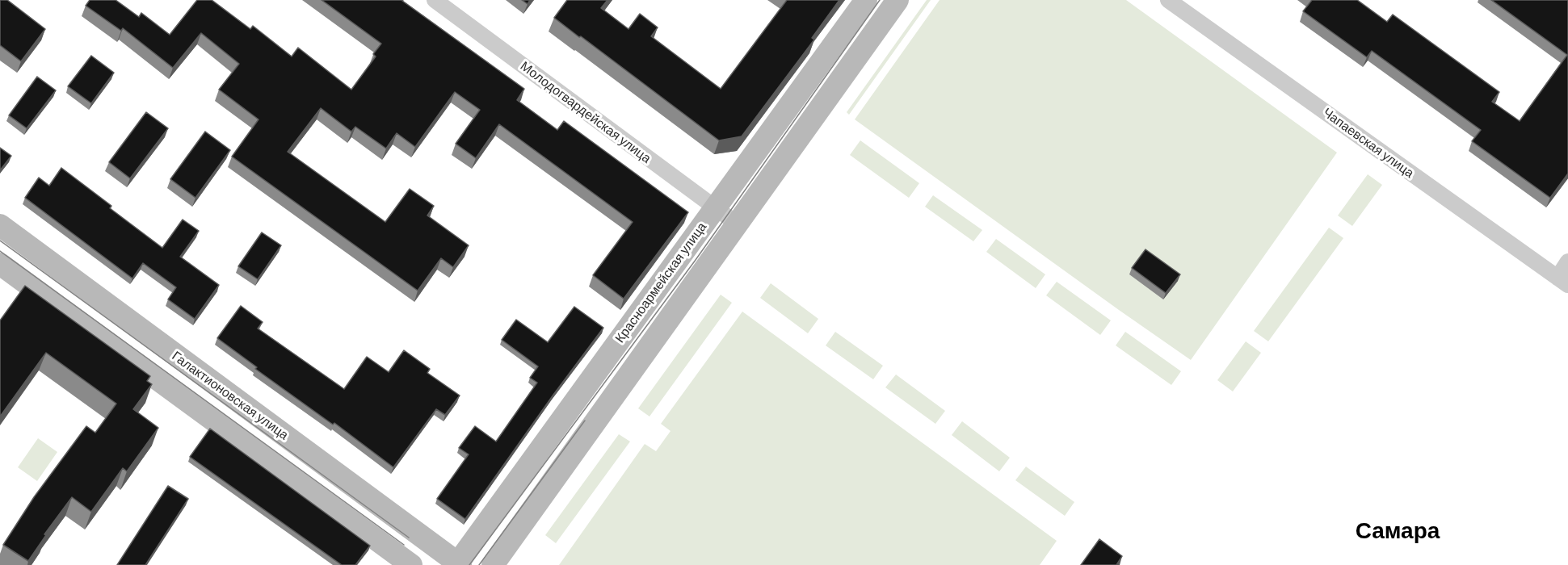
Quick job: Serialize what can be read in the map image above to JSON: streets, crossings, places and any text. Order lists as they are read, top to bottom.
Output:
{
  "streets": {
    "main road": ["Красноармейская улица", "Галактионовская улица"],
    "street": ["Молодогвардейская улица", "Чапаевская улица"]
  },
  "crossings": [
    ["Молодогвардейская улица", "Красноармейская улица"],
    ["Красноармейская улица", "Галактионовская улица"]
  ],
  "districts": ["Самара"]
}
